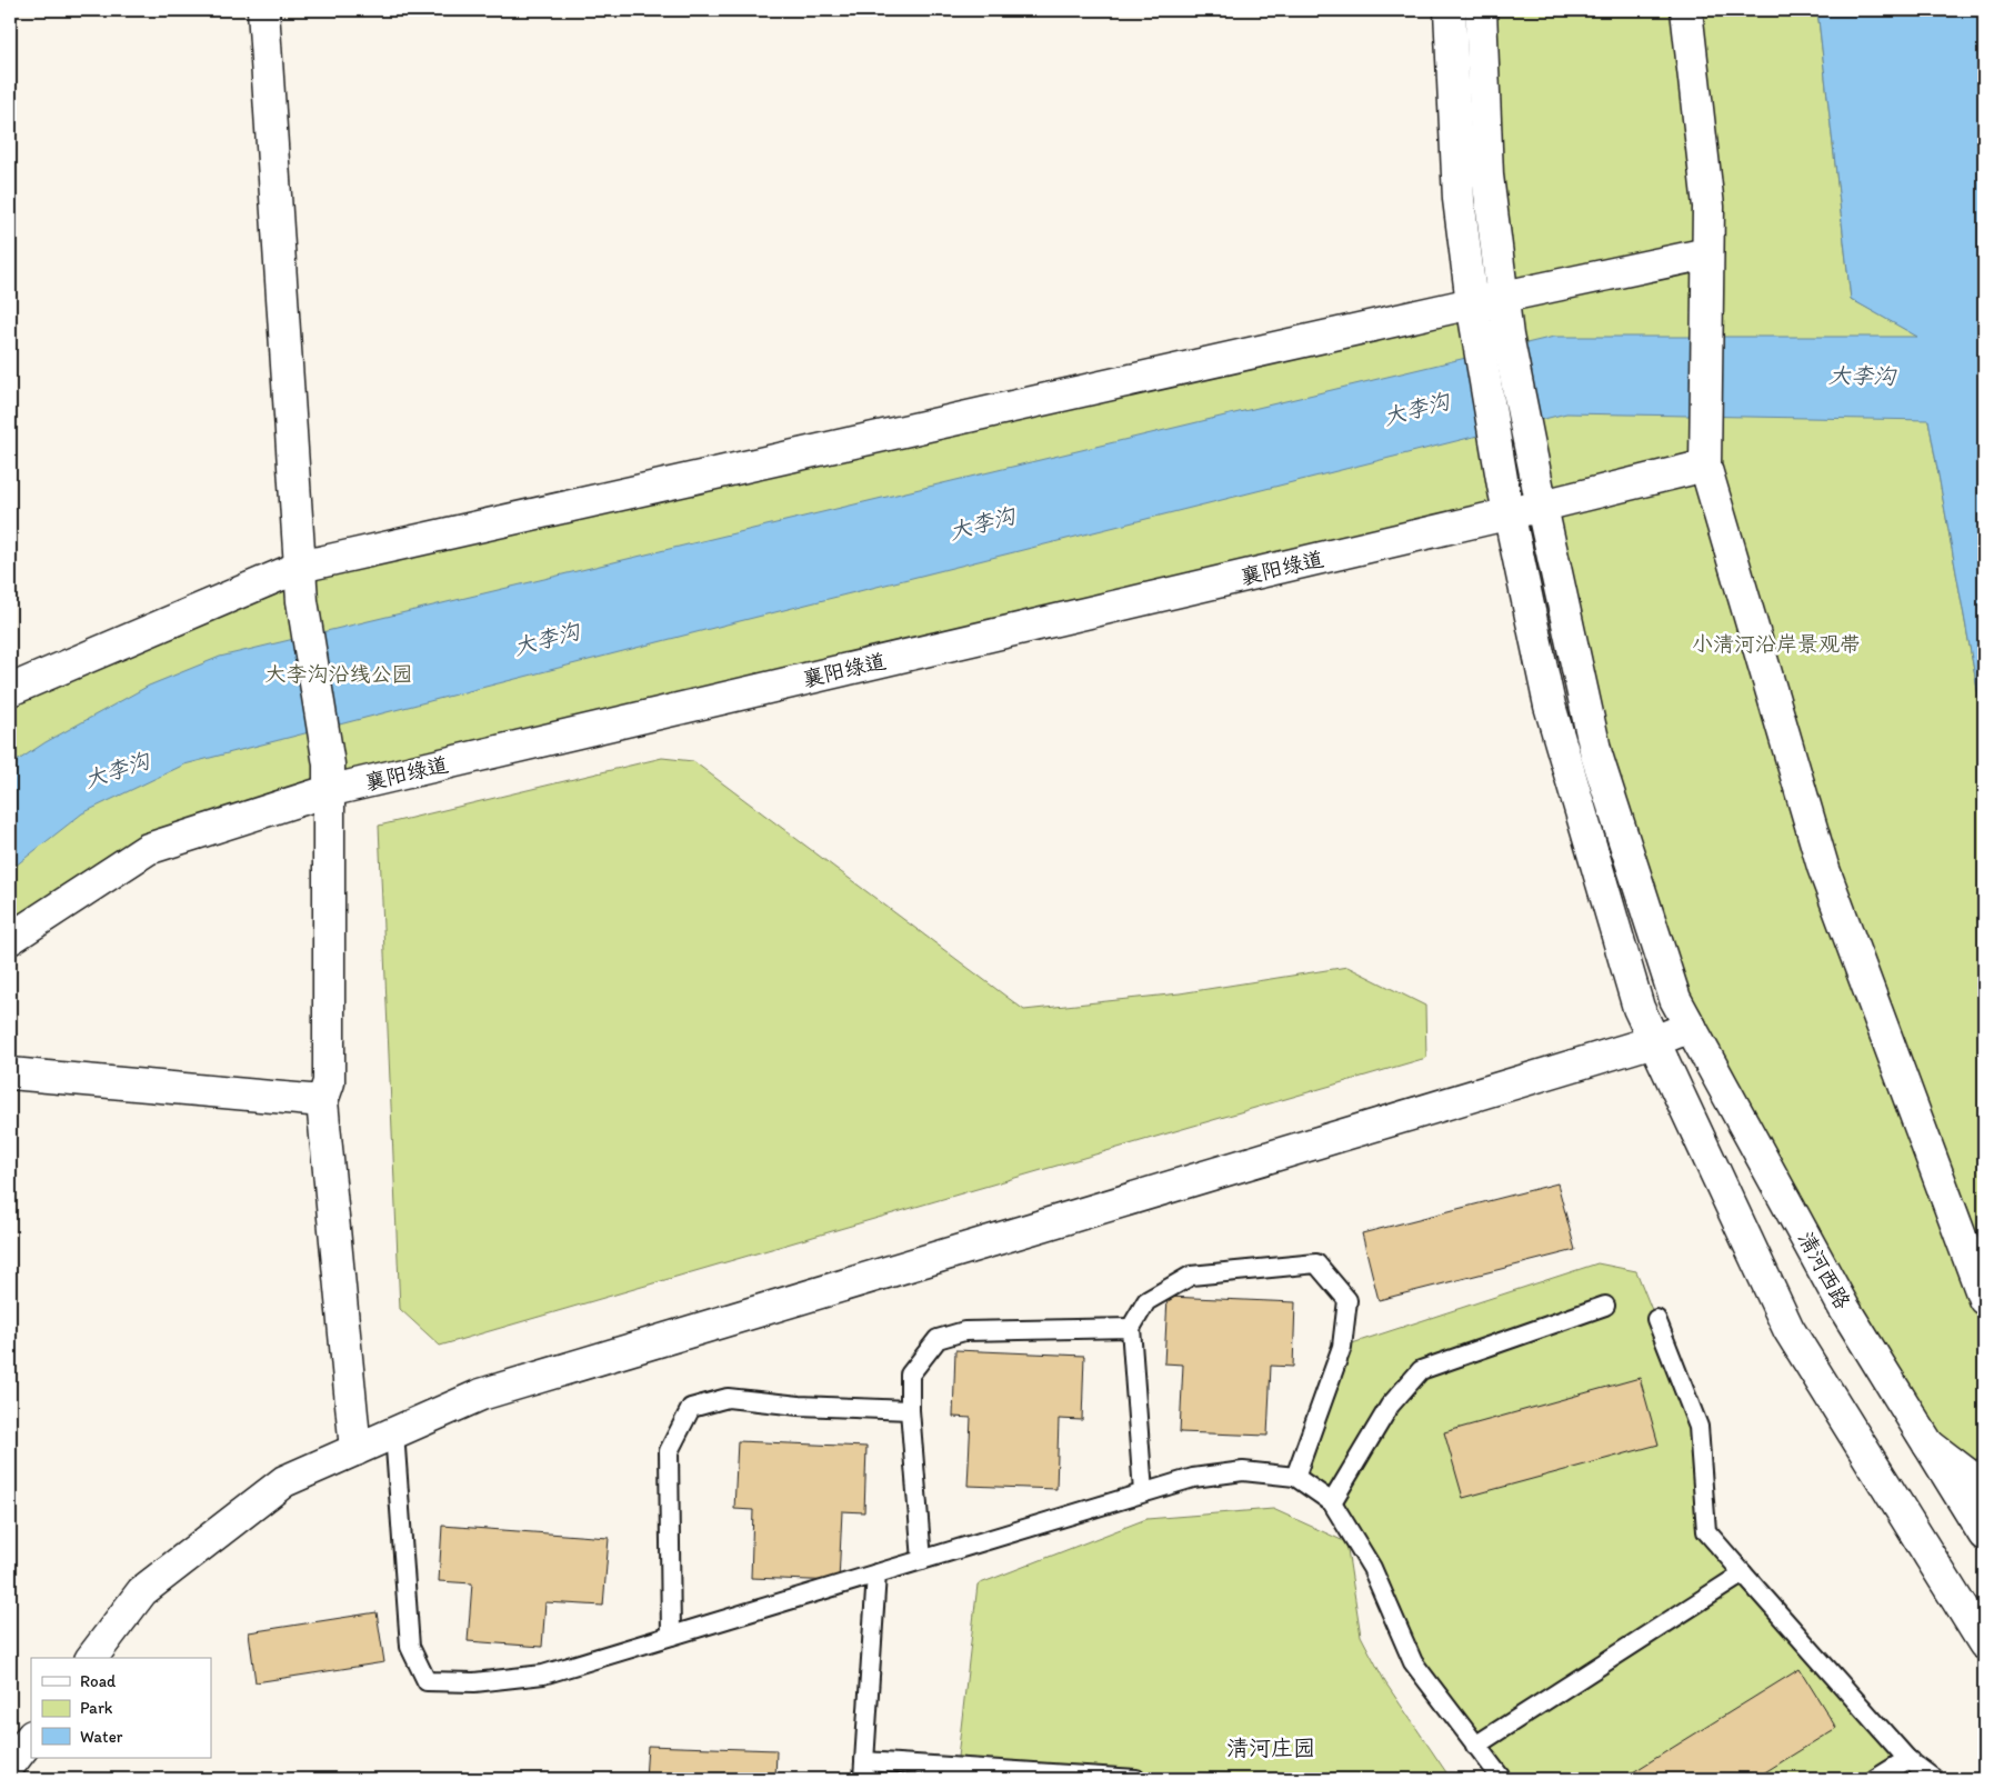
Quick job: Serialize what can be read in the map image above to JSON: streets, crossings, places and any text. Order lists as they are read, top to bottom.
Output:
{
  "streets": {
    "street": ["襄阳绿道", "清河西路"]
  },
  "crossings": [
    ["襄阳绿道", "清河西路"]
  ],
  "districts": ["清河庄园"],
  "water": ["大李沟"],
  "parks": ["小清河沿岸景观带", "大李沟沿线公园"],
  "legend": ["Road", "Park", "Water"]
}
